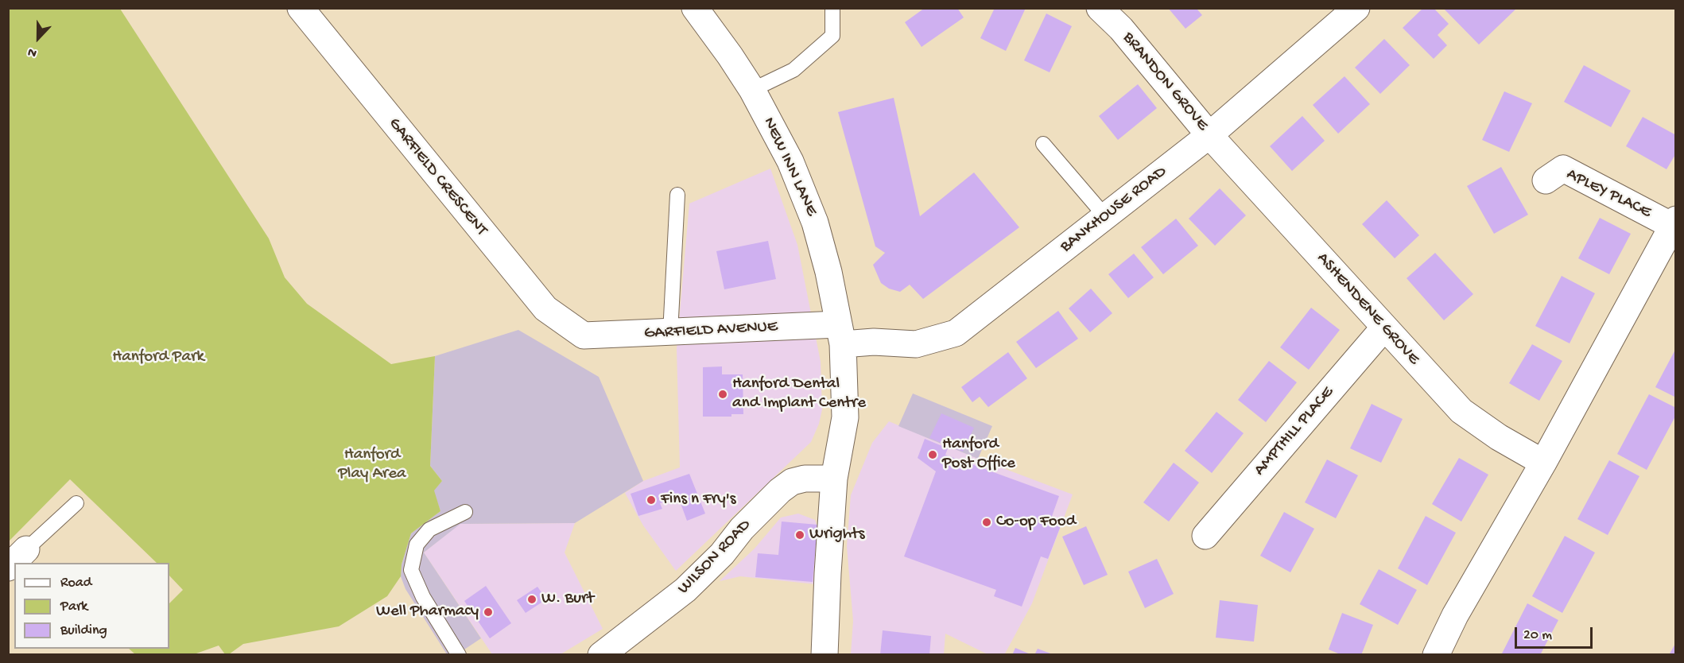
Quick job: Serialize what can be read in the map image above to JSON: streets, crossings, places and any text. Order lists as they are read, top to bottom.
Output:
{
  "streets": {
    "street": [
      "BRANDON GROVE",
      "NEW INN LANE",
      "GARFIELD CRESCENT",
      "APLEY PLACE",
      "BANKHOUSE ROAD",
      "ASHENDENE GROVE",
      "GARFIELD AVENUE",
      "AMPTHILL PLACE",
      "WILSON ROAD"
    ]
  },
  "crossings": [
    ["BRANDON GROVE", "BANKHOUSE ROAD"],
    ["BRANDON GROVE", "ASHENDENE GROVE"],
    ["NEW INN LANE", "BANKHOUSE ROAD"],
    ["NEW INN LANE", "GARFIELD AVENUE"],
    ["NEW INN LANE", "WILSON ROAD"],
    ["GARFIELD CRESCENT", "GARFIELD AVENUE"],
    ["BANKHOUSE ROAD", "ASHENDENE GROVE"],
    ["BANKHOUSE ROAD", "GARFIELD AVENUE"],
    ["ASHENDENE GROVE", "AMPTHILL PLACE"]
  ],
  "parks": ["Hanford Park", "Hanford Play Area"],
  "places": [
    "Hanford Dental and Implant Centre",
    "Hanford Post Office",
    "Fins n Fry's",
    "Co-op Food",
    "Wrights",
    "W. Burt",
    "Well Pharmacy"
  ],
  "legend": ["Road", "Park", "Building"],
  "scale_bar": "20 m",
  "north": "bottom"
}
